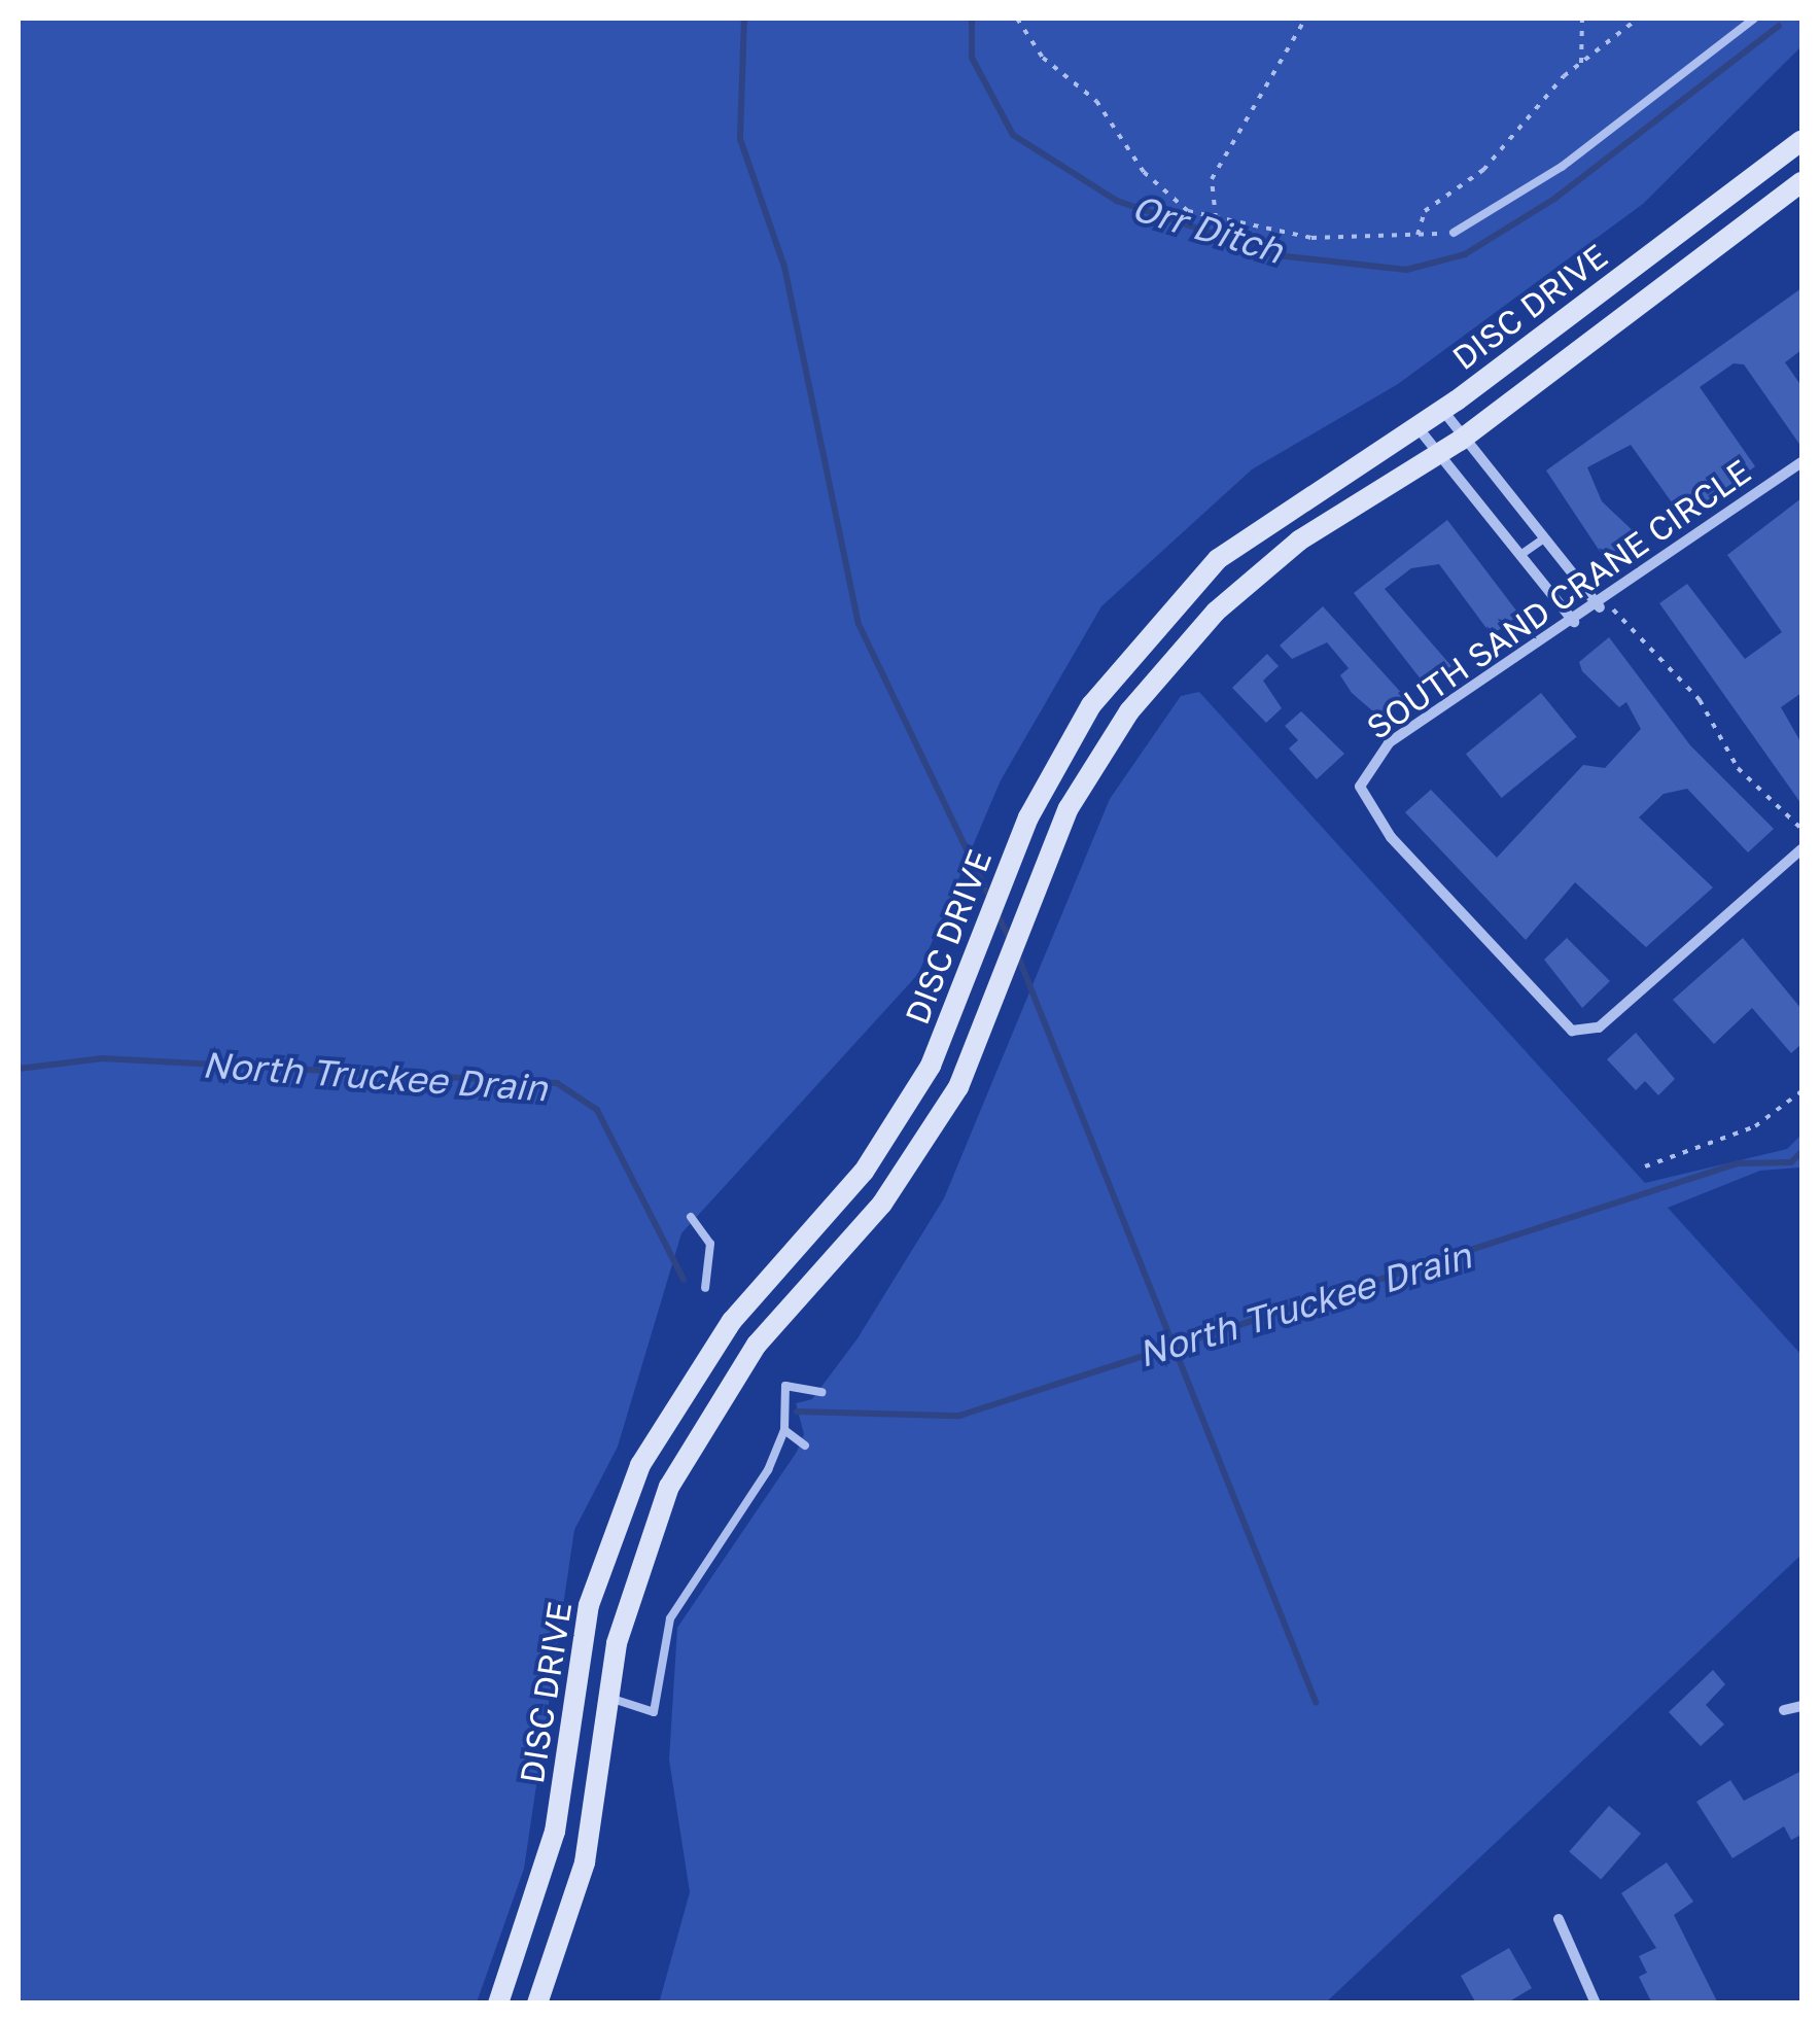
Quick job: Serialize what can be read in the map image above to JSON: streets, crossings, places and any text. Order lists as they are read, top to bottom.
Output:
{
  "streets": {
    "main road": ["DISC DRIVE"],
    "street": ["SOUTH SAND CRANE CIRCLE"]
  },
  "water": ["Orr Ditch", "North Truckee Drain"]
}
